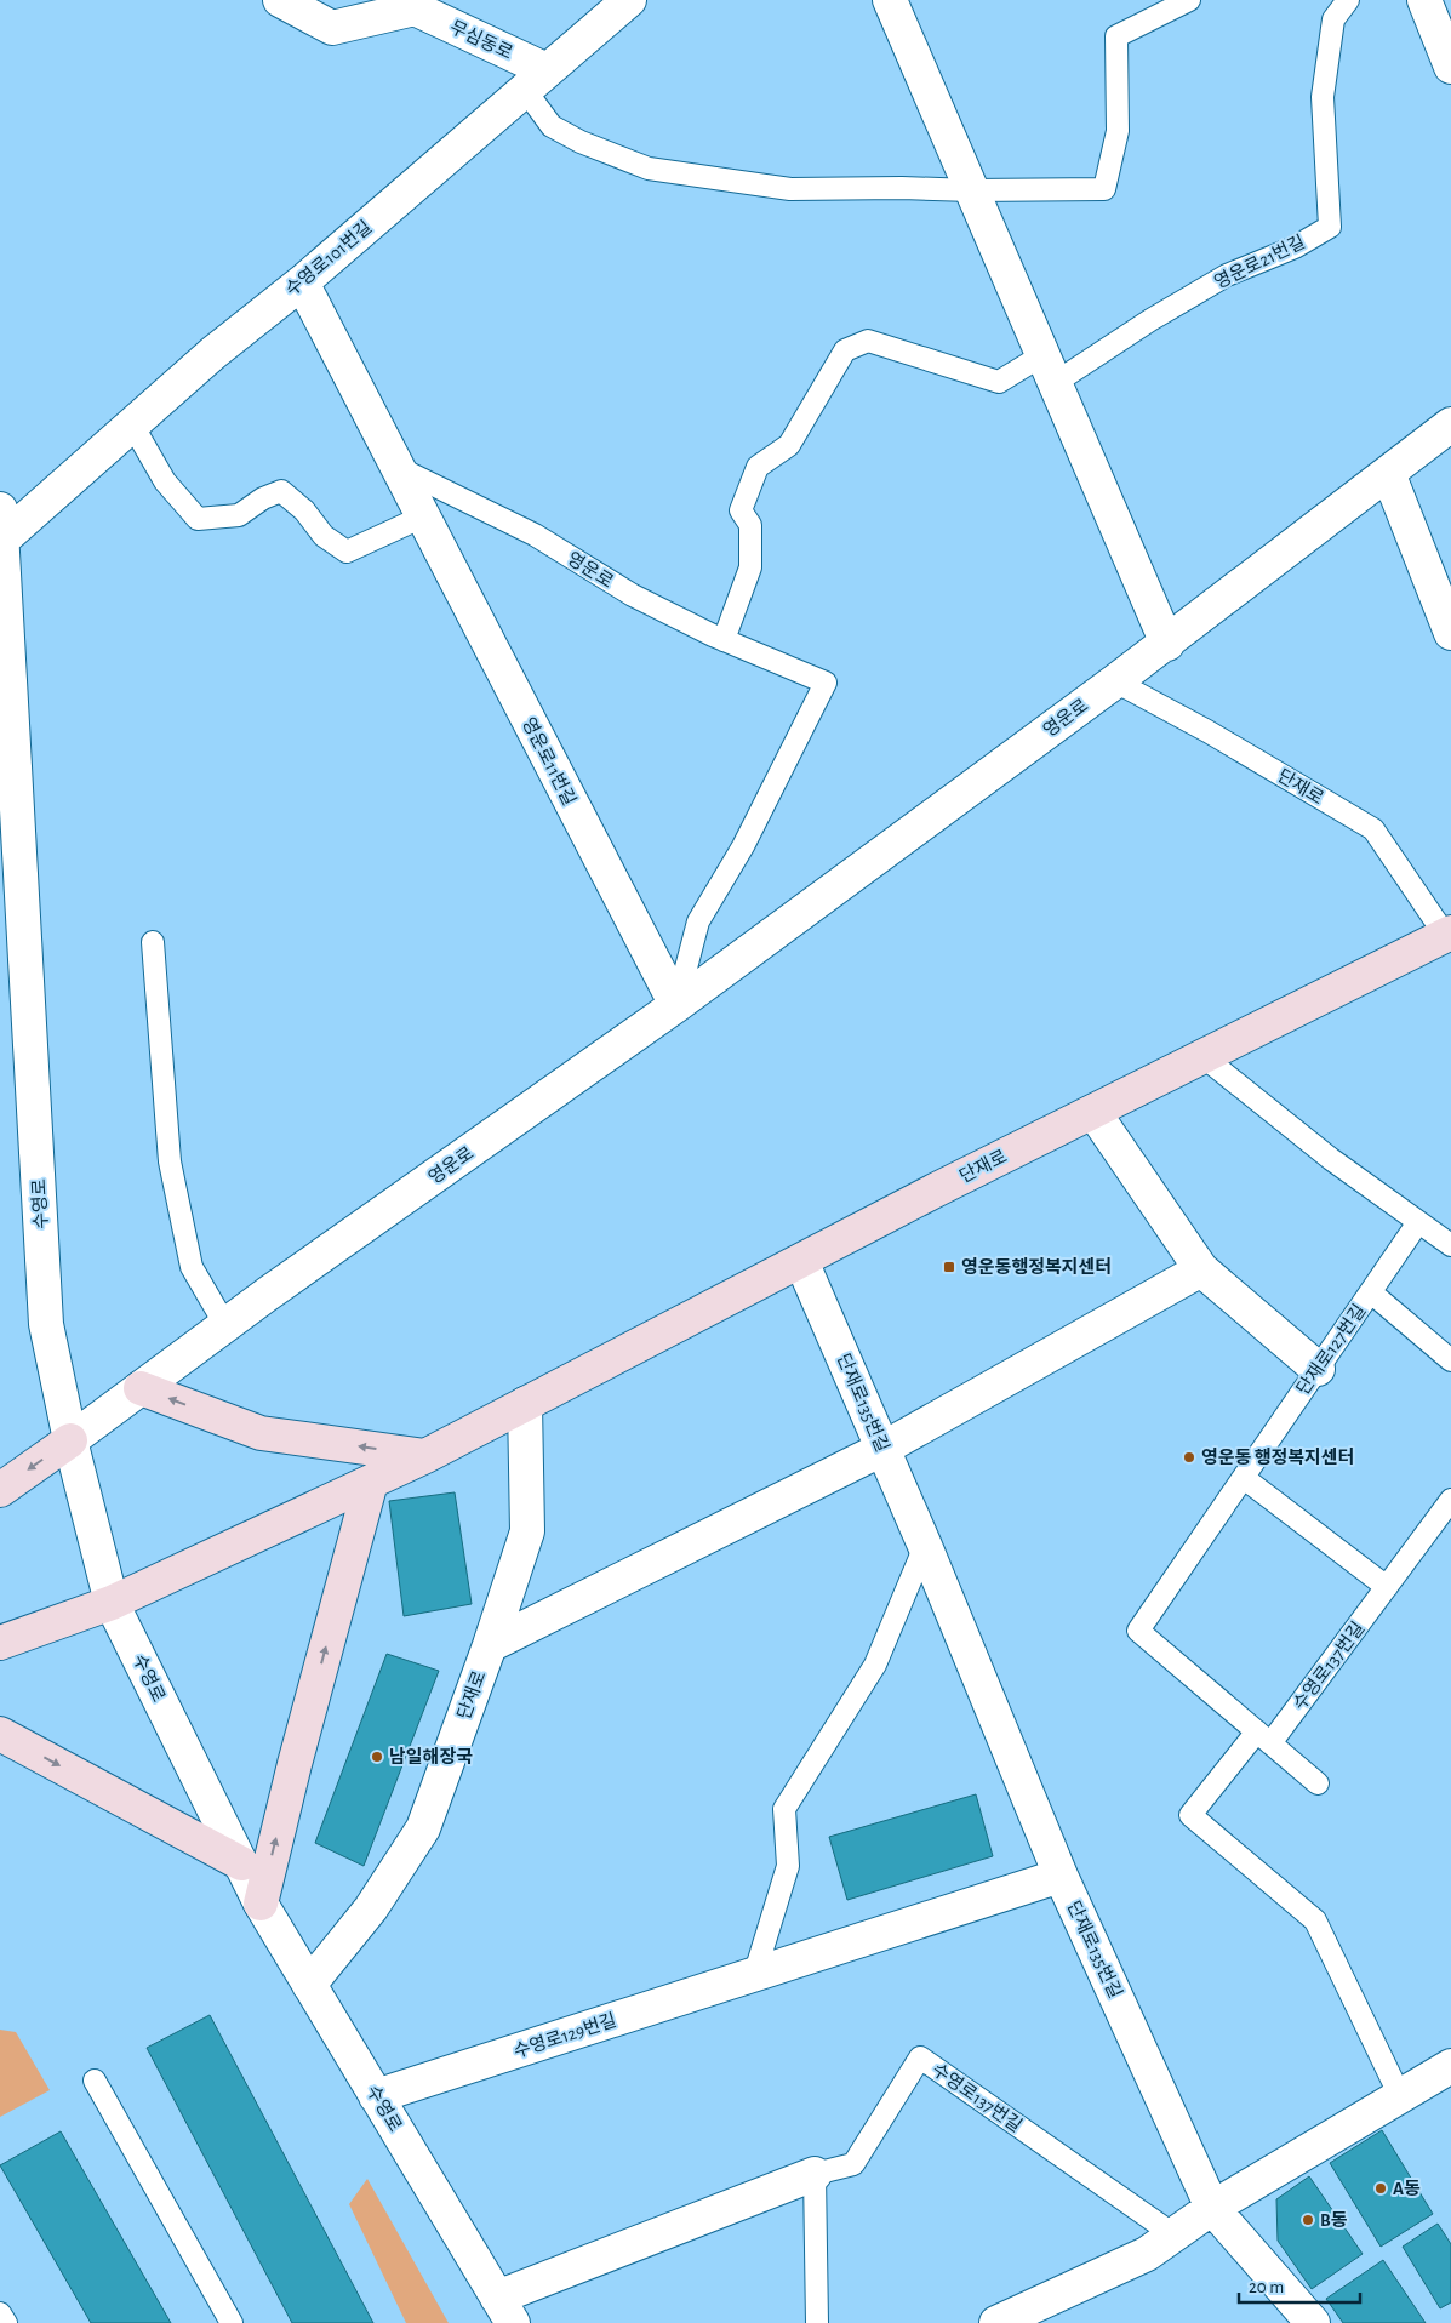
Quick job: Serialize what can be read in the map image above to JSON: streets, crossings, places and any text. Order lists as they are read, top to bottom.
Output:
{
  "streets": {
    "street": [
      "무심동로",
      "수영로101번길",
      "영운로",
      "영운로11번길",
      "단재로",
      "수영로",
      "단재로135번길",
      "수영로129번길"
    ],
    "lane": ["영운로21번길", "단재로127번길", "수영로137번길"]
  },
  "crossings": [
    ["무심동로", "수영로101번길"],
    ["수영로101번길", "영운로11번길"],
    ["수영로101번길", "수영로"],
    ["영운로21번길", "영운로"],
    ["영운로", "영운로11번길"],
    ["영운로", "단재로"],
    ["영운로", "수영로"],
    ["단재로", "수영로"],
    ["단재로", "단재로135번길"],
    ["수영로", "수영로137번길"],
    ["수영로", "수영로129번길"],
    ["단재로135번길", "수영로129번길"]
  ],
  "places": {
    "transit": ["영운동행정복지센터"],
    "other": [
      "영운동 행정복지센터",
      "남일해장국",
      "A동",
      "B동"
    ]
  },
  "scale_bar": "20 m"
}
